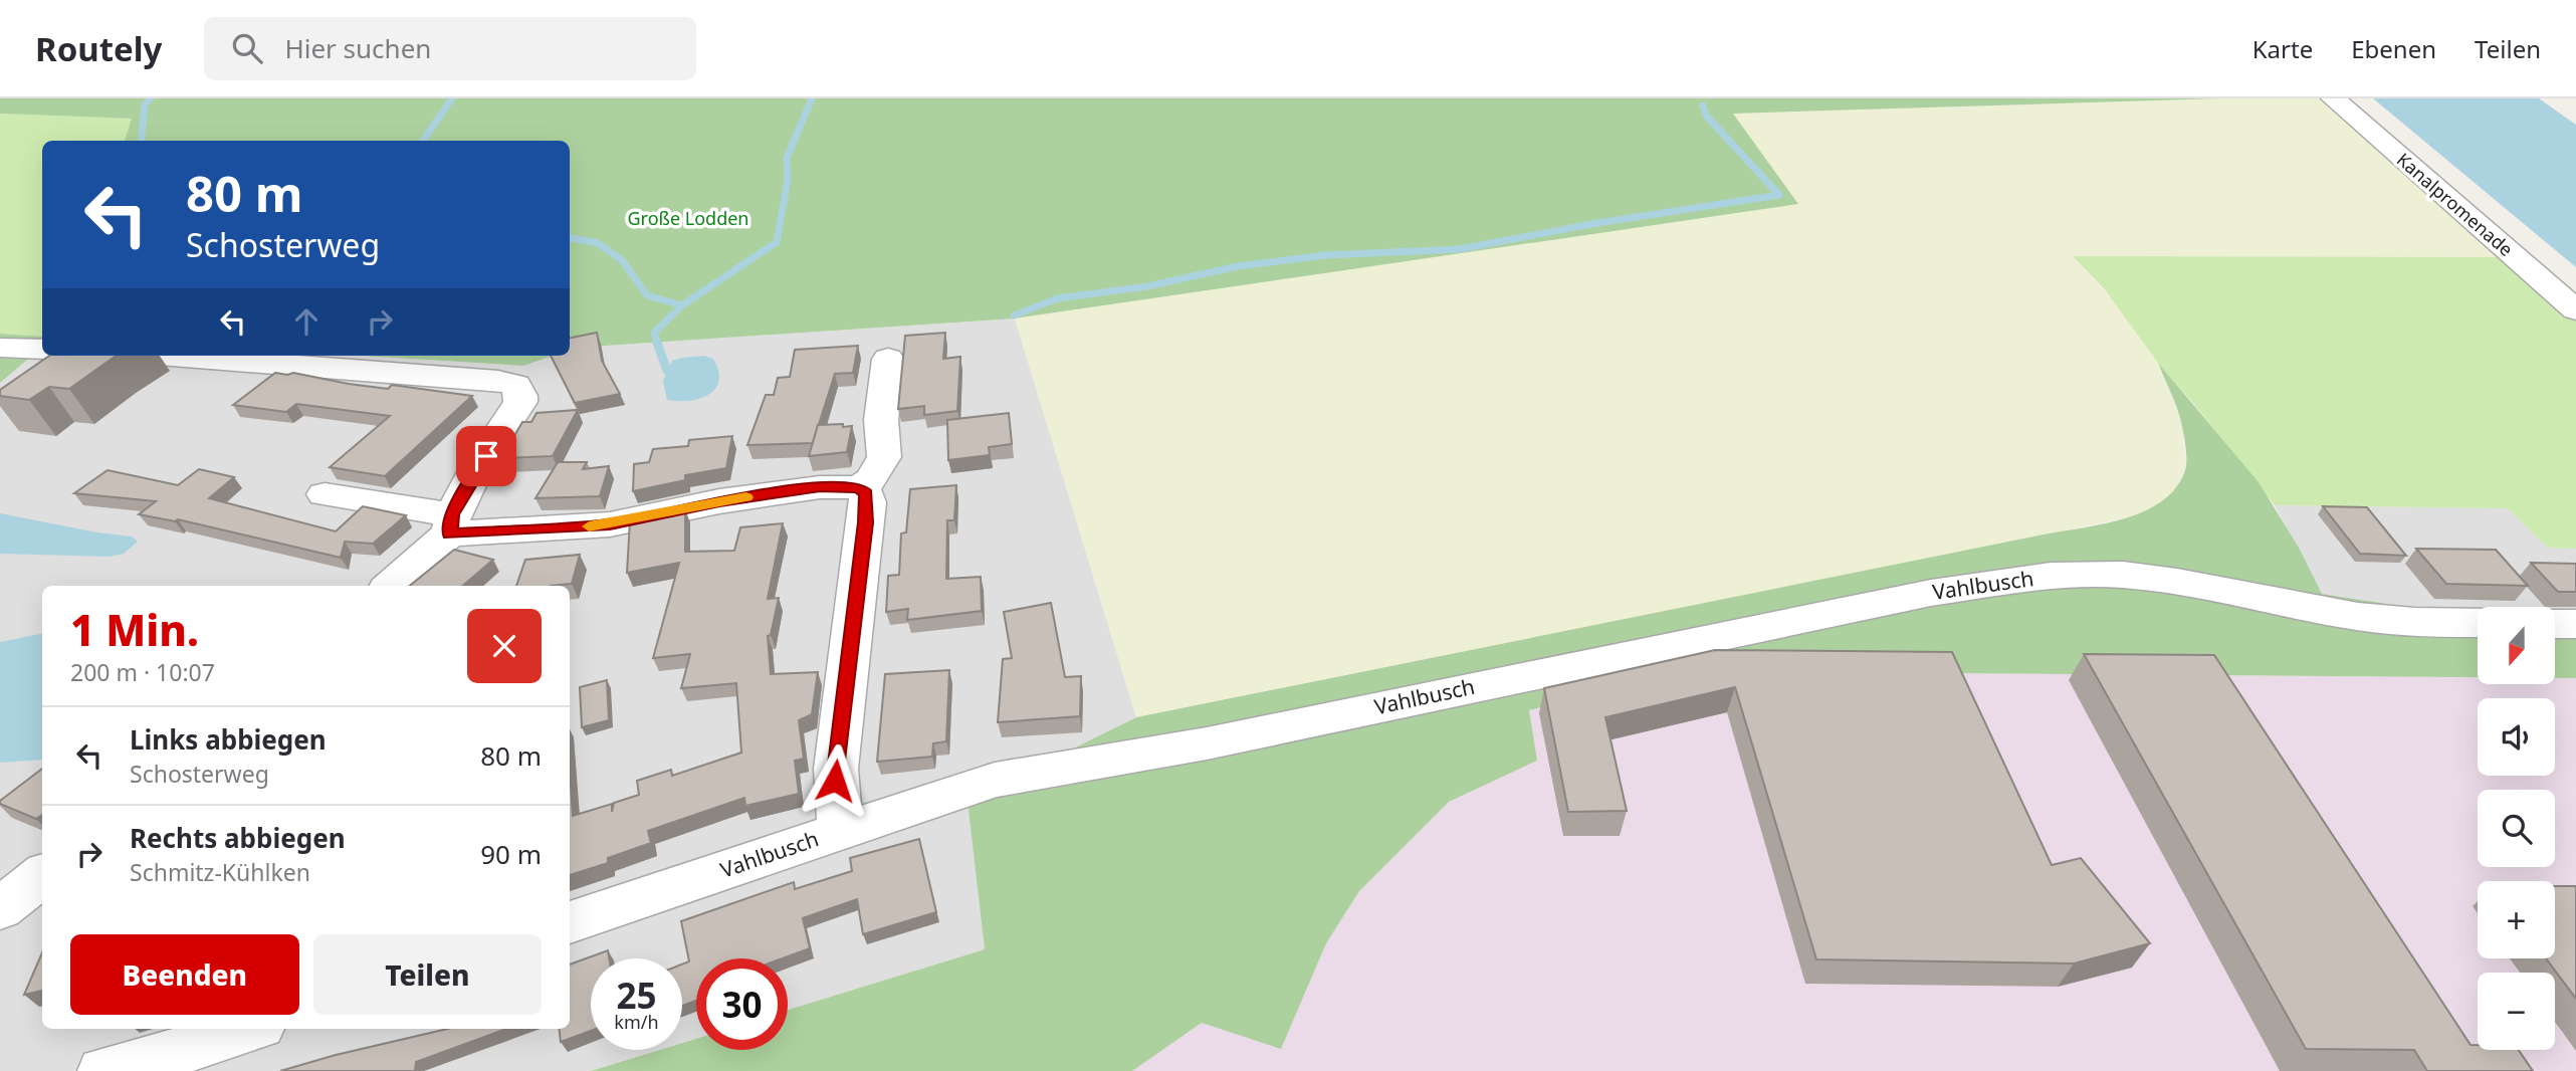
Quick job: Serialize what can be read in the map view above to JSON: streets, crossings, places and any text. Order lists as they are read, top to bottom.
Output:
{
  "streets": {
    "street": ["Kanalpromenade", "Vahlbusch"]
  },
  "parks": ["Große Lodden"],
  "north": "bottom",
  "page": {
    "header": "Routely",
    "search": "Hier suchen",
    "nav": ["Karte", "Ebenen", "Teilen"],
    "turn": ["80 m", "Schosterweg"],
    "heading": ["1 Min.", "200 m · 10:07"],
    "map_buttons": ["+", "−"],
    "list": [
      {
        "name": "Links abbiegen",
        "note": "Schosterweg",
        "value": "80 m"
      },
      {
        "name": "Rechts abbiegen",
        "note": "Schmitz-Kühlken",
        "value": "90 m"
      }
    ],
    "buttons": ["Beenden", "Teilen"],
    "speed": "25 km/h",
    "limit": "30"
  }
}
